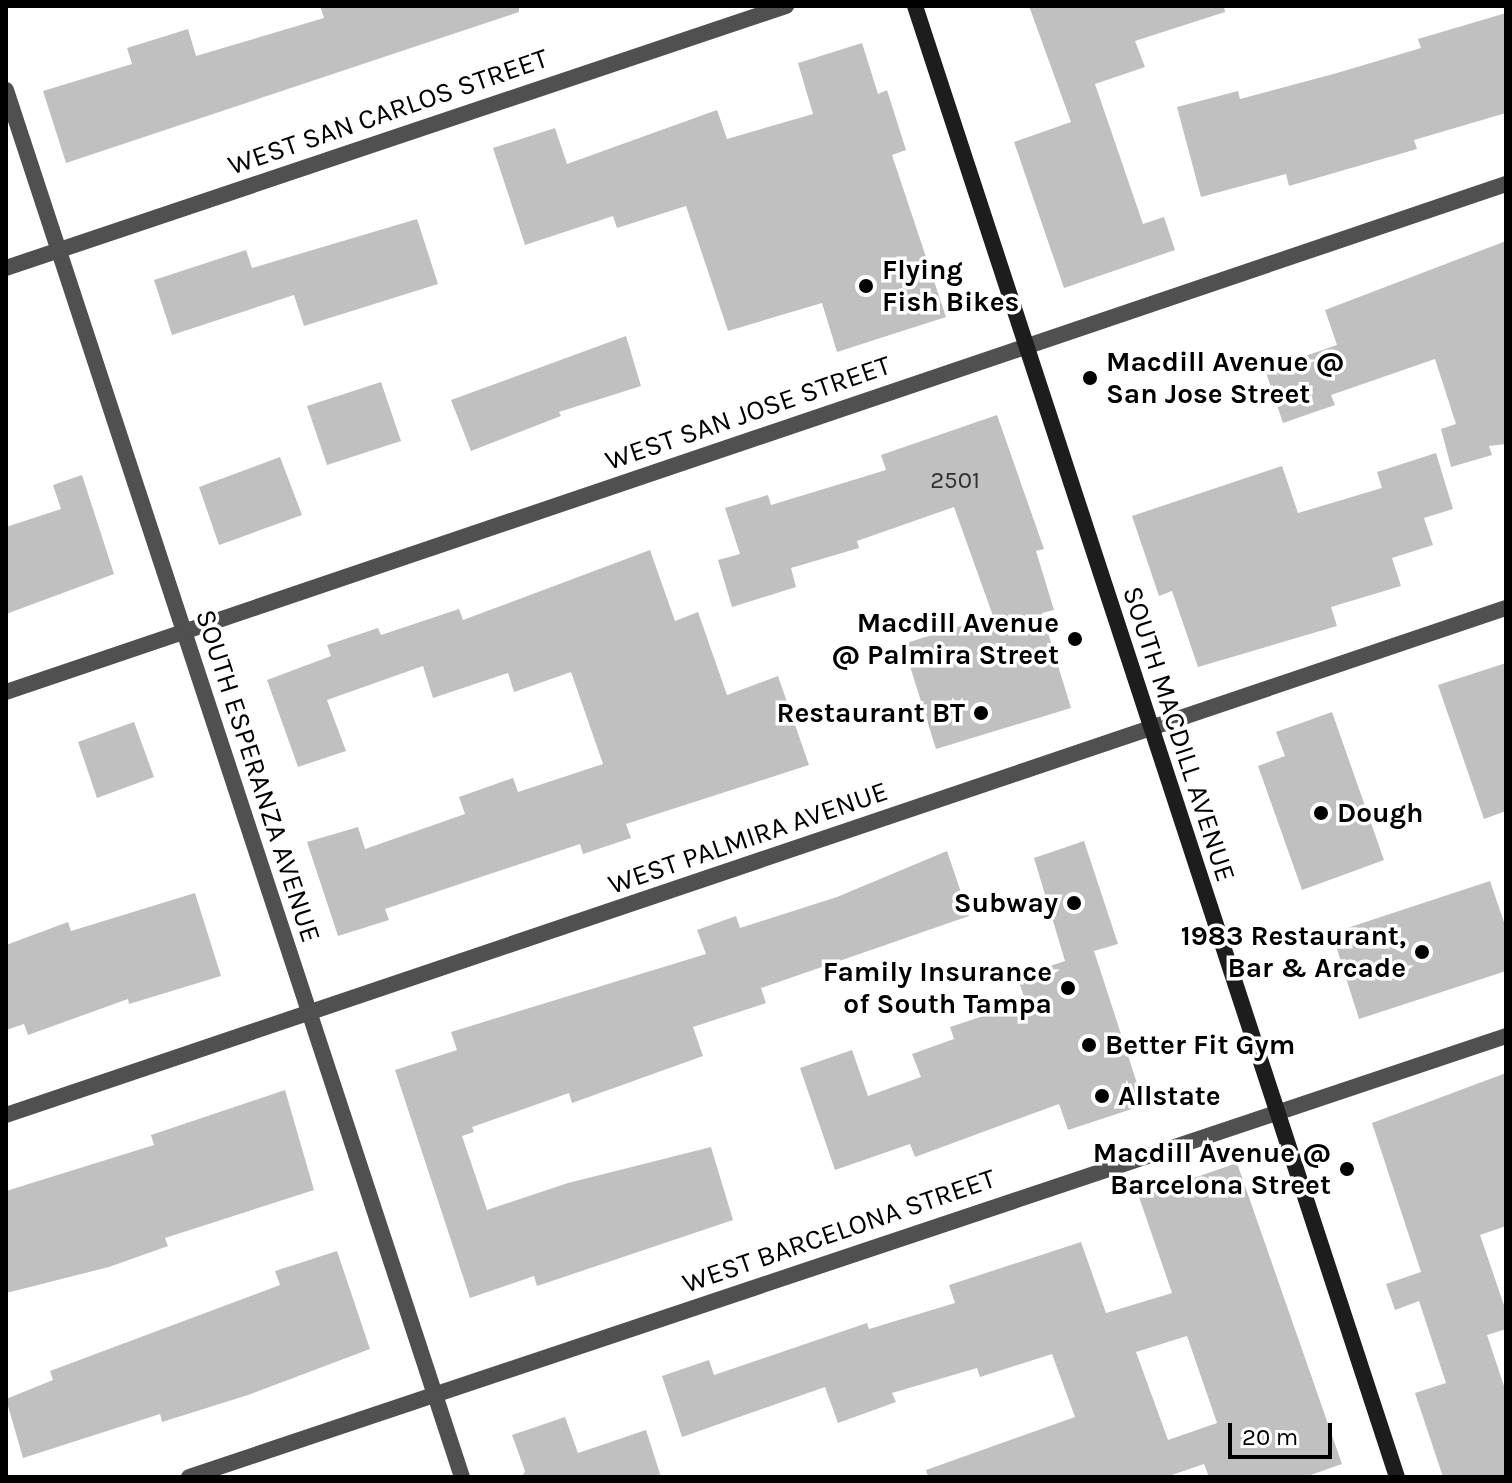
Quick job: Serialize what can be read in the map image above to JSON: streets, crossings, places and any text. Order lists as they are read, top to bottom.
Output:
{
  "streets": {
    "street": [
      "WEST SAN CARLOS STREET",
      "WEST SAN JOSE STREET",
      "SOUTH MACDILL AVENUE",
      "SOUTH ESPERANZA AVENUE",
      "WEST PALMIRA AVENUE",
      "WEST BARCELONA STREET"
    ]
  },
  "crossings": [
    ["WEST SAN CARLOS STREET", "SOUTH ESPERANZA AVENUE"],
    ["WEST SAN JOSE STREET", "SOUTH MACDILL AVENUE"],
    ["WEST SAN JOSE STREET", "SOUTH ESPERANZA AVENUE"],
    ["SOUTH MACDILL AVENUE", "WEST PALMIRA AVENUE"],
    ["SOUTH MACDILL AVENUE", "WEST BARCELONA STREET"],
    ["SOUTH ESPERANZA AVENUE", "WEST PALMIRA AVENUE"],
    ["SOUTH ESPERANZA AVENUE", "WEST BARCELONA STREET"]
  ],
  "places": [
    "Flying Fish Bikes",
    "Macdill Avenue @ San Jose Street",
    "Macdill Avenue @ Palmira Street",
    "Restaurant BT",
    "Dough",
    "Subway",
    "1983 Restaurant, Bar & Arcade",
    "Family Insurance of South Tampa",
    "Better Fit Gym",
    "Allstate",
    "Macdill Avenue @ Barcelona Street"
  ],
  "house_numbers": ["2501"],
  "scale_bar": "20 m"
}
